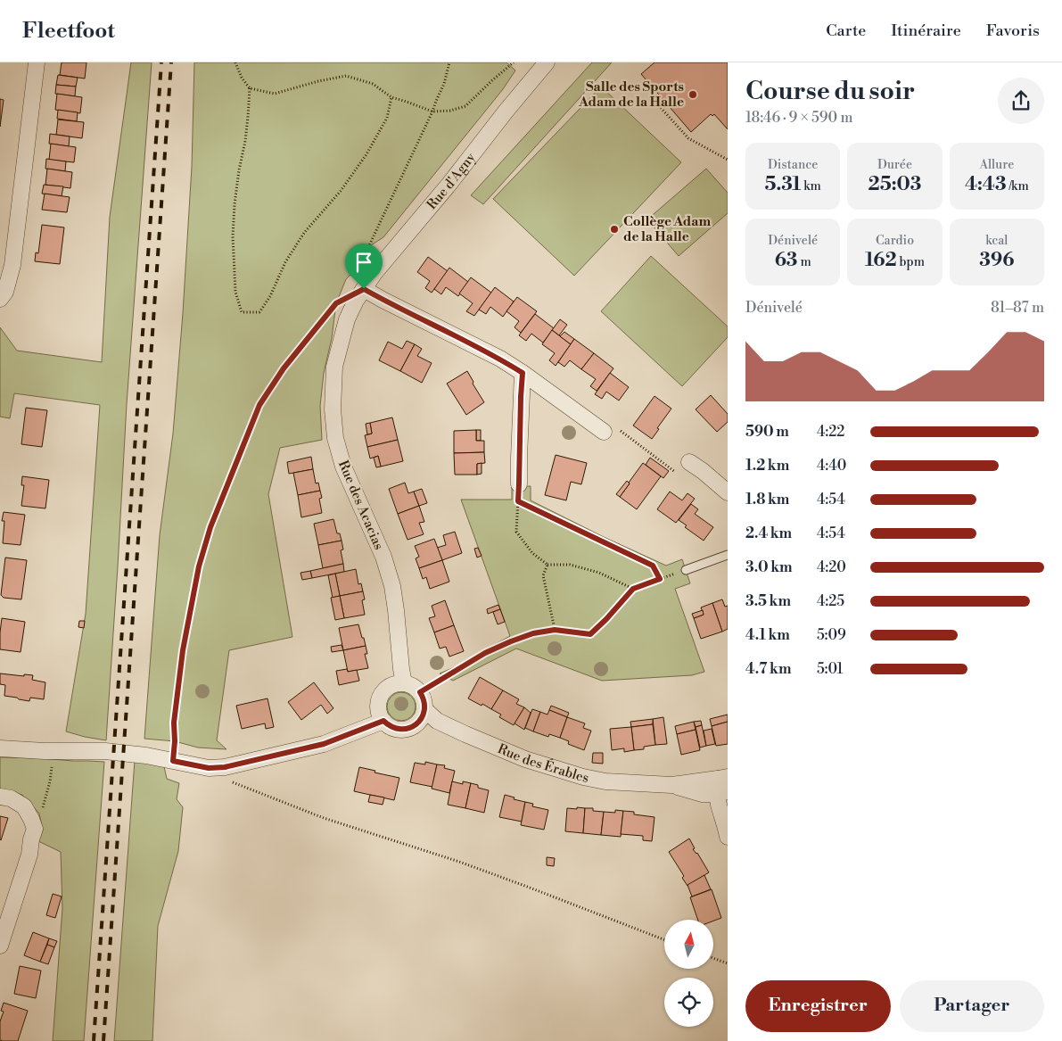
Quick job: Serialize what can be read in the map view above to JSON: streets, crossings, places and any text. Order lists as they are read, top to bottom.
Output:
{
  "streets": {
    "street": ["Rue d'Agny", "Rue des Acacias", "Rue des Érables"]
  },
  "crossings": [
    ["Rue d'Agny", "Rue des Acacias"],
    ["Rue des Acacias", "Rue des Érables"]
  ],
  "places": ["Salle des Sports Adam de la Halle", "Collège Adam de la Halle"],
  "north": "top",
  "page": {
    "header": "Fleetfoot",
    "nav": ["Carte", "Itinéraire", "Favoris"],
    "heading": ["Course du soir", "18:46 · 9 × 590 m"],
    "stats": [
      ["Distance", "5.31 km"],
      ["Durée", "25:03"],
      ["Allure", "4:43 /km"],
      ["Dénivelé", "63 m"],
      ["Cardio", "162 bpm"],
      ["kcal", "396"]
    ],
    "chart": ["Dénivelé", "81–87 m"],
    "list": [
      {
        "name": "590 m",
        "note": "4:22"
      },
      {
        "name": "1.2 km",
        "note": "4:40"
      },
      {
        "name": "1.8 km",
        "note": "4:54"
      },
      {
        "name": "2.4 km",
        "note": "4:54"
      },
      {
        "name": "3.0 km",
        "note": "4:20"
      },
      {
        "name": "3.5 km",
        "note": "4:25"
      },
      {
        "name": "4.1 km",
        "note": "5:09"
      },
      {
        "name": "4.7 km",
        "note": "5:01"
      }
    ],
    "buttons": ["Enregistrer", "Partager"]
  }
}
